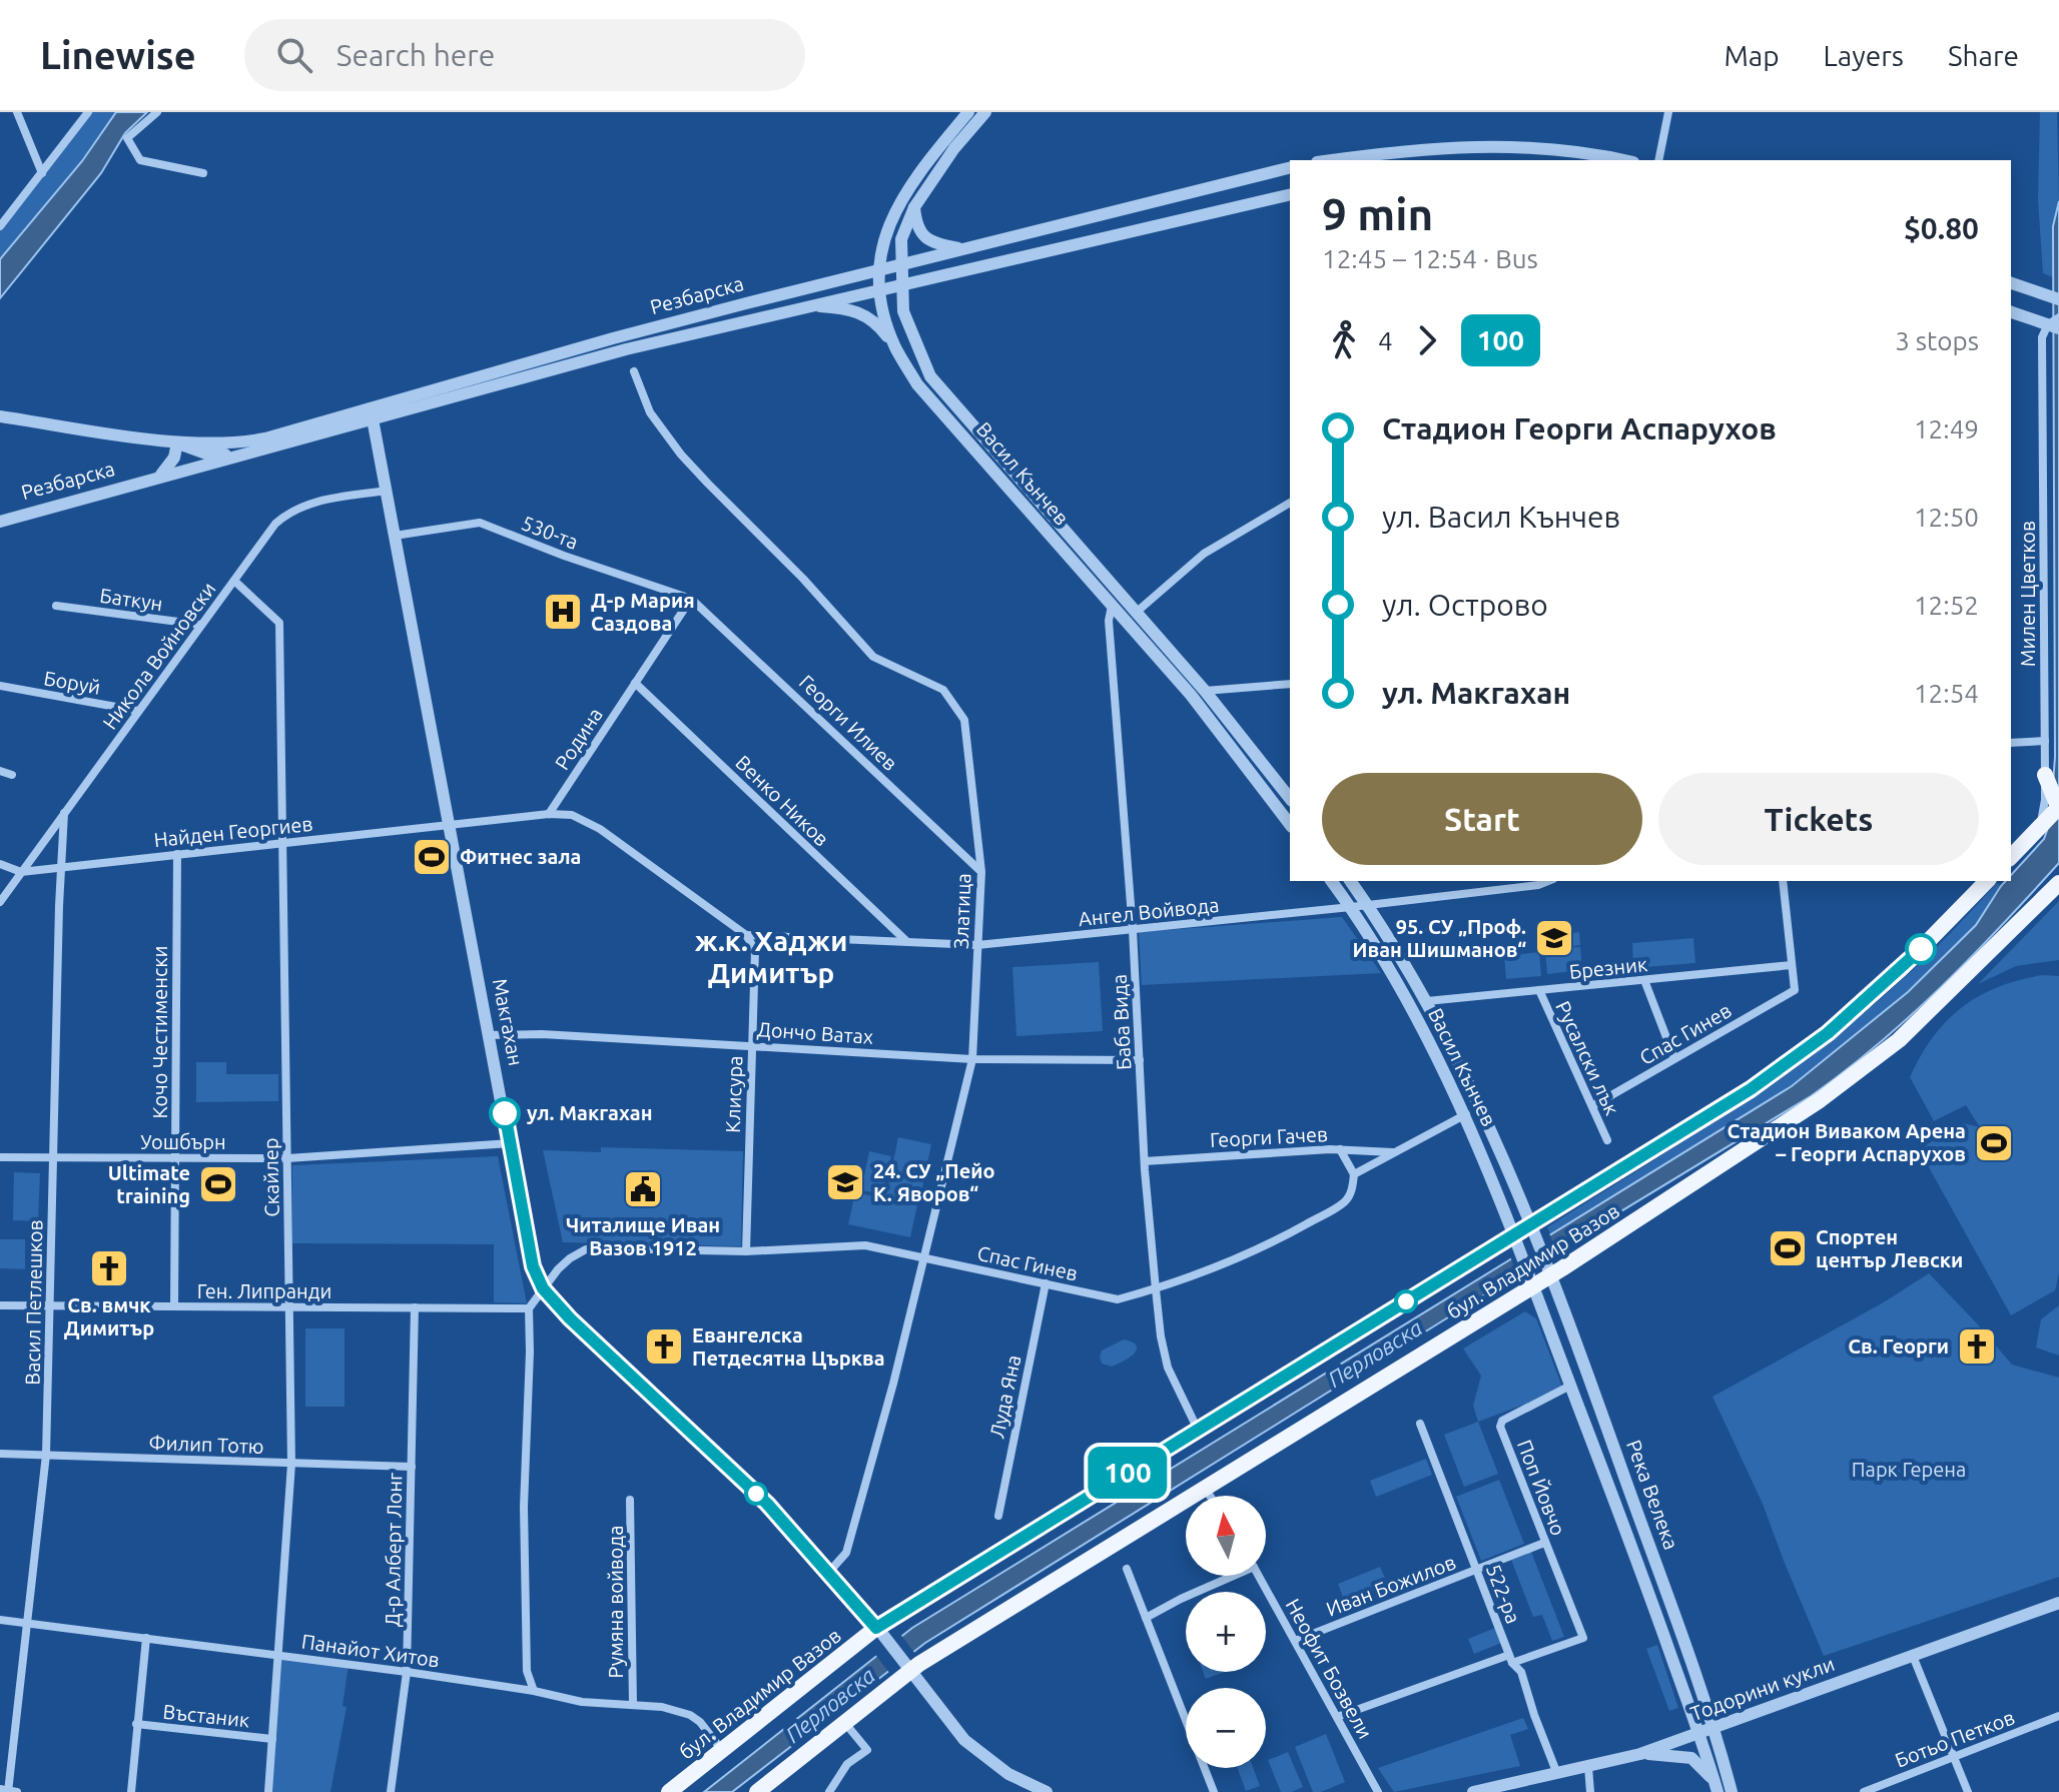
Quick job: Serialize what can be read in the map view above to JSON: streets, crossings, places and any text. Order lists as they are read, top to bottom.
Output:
{
  "streets": {
    "main road": ["бул. Владимир Вазов"],
    "street": [
      "Резбарска",
      "Васил Кънчев",
      "530-та",
      "Милен Цветков",
      "Баткун",
      "Никола Войновски",
      "Боруй",
      "Георги Илиев",
      "Родина",
      "Венко Ников",
      "Найден Георгиев",
      "Златица",
      "Ангел Войвода",
      "Брезник",
      "Макгахан",
      "Баба Вида",
      "Кочо Честименски",
      "Дончо Ватах",
      "Спас Гинев",
      "Русалски лък",
      "Клисура",
      "Георги Гачев",
      "Уошбърн",
      "Скайлер",
      "Ген. Липранди",
      "Васил Петлешков",
      "Луда Яна",
      "Филип Тотю",
      "Поп Йовчо",
      "Река Велека",
      "Д-р Алберт Лонг",
      "Иван Божилов",
      "522-ра",
      "Румяна войвода",
      "Панайот Хитов",
      "Неофит Бозвели",
      "Тодорини кукли",
      "Въстаник",
      "Ботьо Петков"
    ]
  },
  "crossings": [
    ["Резбарска", "Васил Кънчев"],
    ["Резбарска", "Макгахан"],
    ["Васил Кънчев", "Ангел Войвода"],
    ["Васил Кънчев", "Брезник"],
    ["Васил Кънчев", "Баба Вида"],
    ["Васил Кънчев", "бул. Владимир Вазов"],
    ["Васил Кънчев", "Река Велека"],
    ["530-та", "Георги Илиев"],
    ["530-та", "Родина"],
    ["530-та", "Макгахан"],
    ["Баткун", "Никола Войновски"],
    ["Никола Войновски", "Боруй"],
    ["Никола Войновски", "Найден Георгиев"],
    ["Никола Войновски", "Макгахан"],
    ["Никола Войновски", "Скайлер"],
    ["Никола Войновски", "Васил Петлешков"],
    ["Георги Илиев", "Родина"],
    ["Георги Илиев", "Златица"],
    ["Родина", "Венко Ников"],
    ["Венко Ников", "Ангел Войвода"],
    ["Найден Георгиев", "Макгахан"],
    ["Найден Георгиев", "Кочо Честименски"],
    ["Найден Георгиев", "Скайлер"],
    ["Найден Георгиев", "Васил Петлешков"],
    ["Златица", "Ангел Войвода"],
    ["Златица", "Дончо Ватах"],
    ["Златица", "Спас Гинев"],
    ["Ангел Войвода", "Баба Вида"],
    ["Ангел Войвода", "Клисура"],
    ["Брезник", "Спас Гинев"],
    ["Брезник", "Русалски лък"],
    ["Макгахан", "Дончо Ватах"],
    ["Макгахан", "Спас Гинев"],
    ["Макгахан", "Уошбърн"],
    ["Баба Вида", "Дончо Ватах"],
    ["Баба Вида", "Спас Гинев"],
    ["Баба Вида", "Георги Гачев"],
    ["Баба Вида", "бул. Владимир Вазов"],
    ["Кочо Честименски", "Уошбърн"],
    ["Кочо Честименски", "Ген. Липранди"],
    ["Дончо Ватах", "Клисура"],
    ["Спас Гинев", "Русалски лък"],
    ["Спас Гинев", "Клисура"],
    ["Спас Гинев", "Луда Яна"],
    ["Уошбърн", "Скайлер"],
    ["Уошбърн", "Васил Петлешков"],
    ["Скайлер", "Ген. Липранди"],
    ["Скайлер", "Филип Тотю"],
    ["Скайлер", "Панайот Хитов"],
    ["Скайлер", "Въстаник"],
    ["бул. Владимир Вазов", "Река Велека"],
    ["бул. Владимир Вазов", "Панайот Хитов"],
    ["Ген. Липранди", "Васил Петлешков"],
    ["Ген. Липранди", "Д-р Алберт Лонг"],
    ["Васил Петлешков", "Филип Тотю"],
    ["Васил Петлешков", "Панайот Хитов"],
    ["Филип Тотю", "Д-р Алберт Лонг"],
    ["Поп Йовчо", "Река Велека"],
    ["Поп Йовчо", "Иван Божилов"],
    ["Поп Йовчо", "522-ра"],
    ["Река Велека", "Тодорини кукли"],
    ["Д-р Алберт Лонг", "Панайот Хитов"],
    ["Иван Божилов", "522-ра"],
    ["Иван Божилов", "Неофит Бозвели"],
    ["522-ра", "Тодорини кукли"],
    ["Румяна войвода", "Панайот Хитов"]
  ],
  "districts": ["ж.к. Хаджи Димитър"],
  "water": ["Перловска"],
  "parks": ["Парк Герена"],
  "places": {
    "hospital": ["Д-р Мария Саздова"],
    "sports": [
      "Фитнес зала",
      "Стадион Виваком Арена – Георги Аспарухов",
      "Ultimate training",
      "Спортен център Левски"
    ],
    "school or university": ["95. СУ „Проф. Иван Шишманов“", "24. СУ „Пейо К. Яворов“"],
    "other": ["ул. Макгахан"],
    "public building": ["Читалище Иван Вазов 1912"],
    "church": ["Св. вмчк Димитър", "Евангелска Петдесятна Църква", "Св. Георги"]
  },
  "lines": ["bus line 100"],
  "north": "top",
  "page": {
    "header": "Linewise",
    "search": "Search here",
    "nav": ["Map", "Layers", "Share"],
    "on_map": "100",
    "heading": ["9 min", "12:45 – 12:54 · Bus", "$0.80"],
    "legs": ["4", "100", "3 stops"],
    "list": [
      {
        "name": "Стадион Георги Аспарухов",
        "value": "12:49"
      },
      {
        "name": "ул. Васил Кънчев",
        "value": "12:50"
      },
      {
        "name": "ул. Острово",
        "value": "12:52"
      },
      {
        "name": "ул. Макгахан",
        "value": "12:54"
      }
    ],
    "buttons": ["Start", "Tickets"],
    "map_buttons": ["+", "−"]
  }
}
